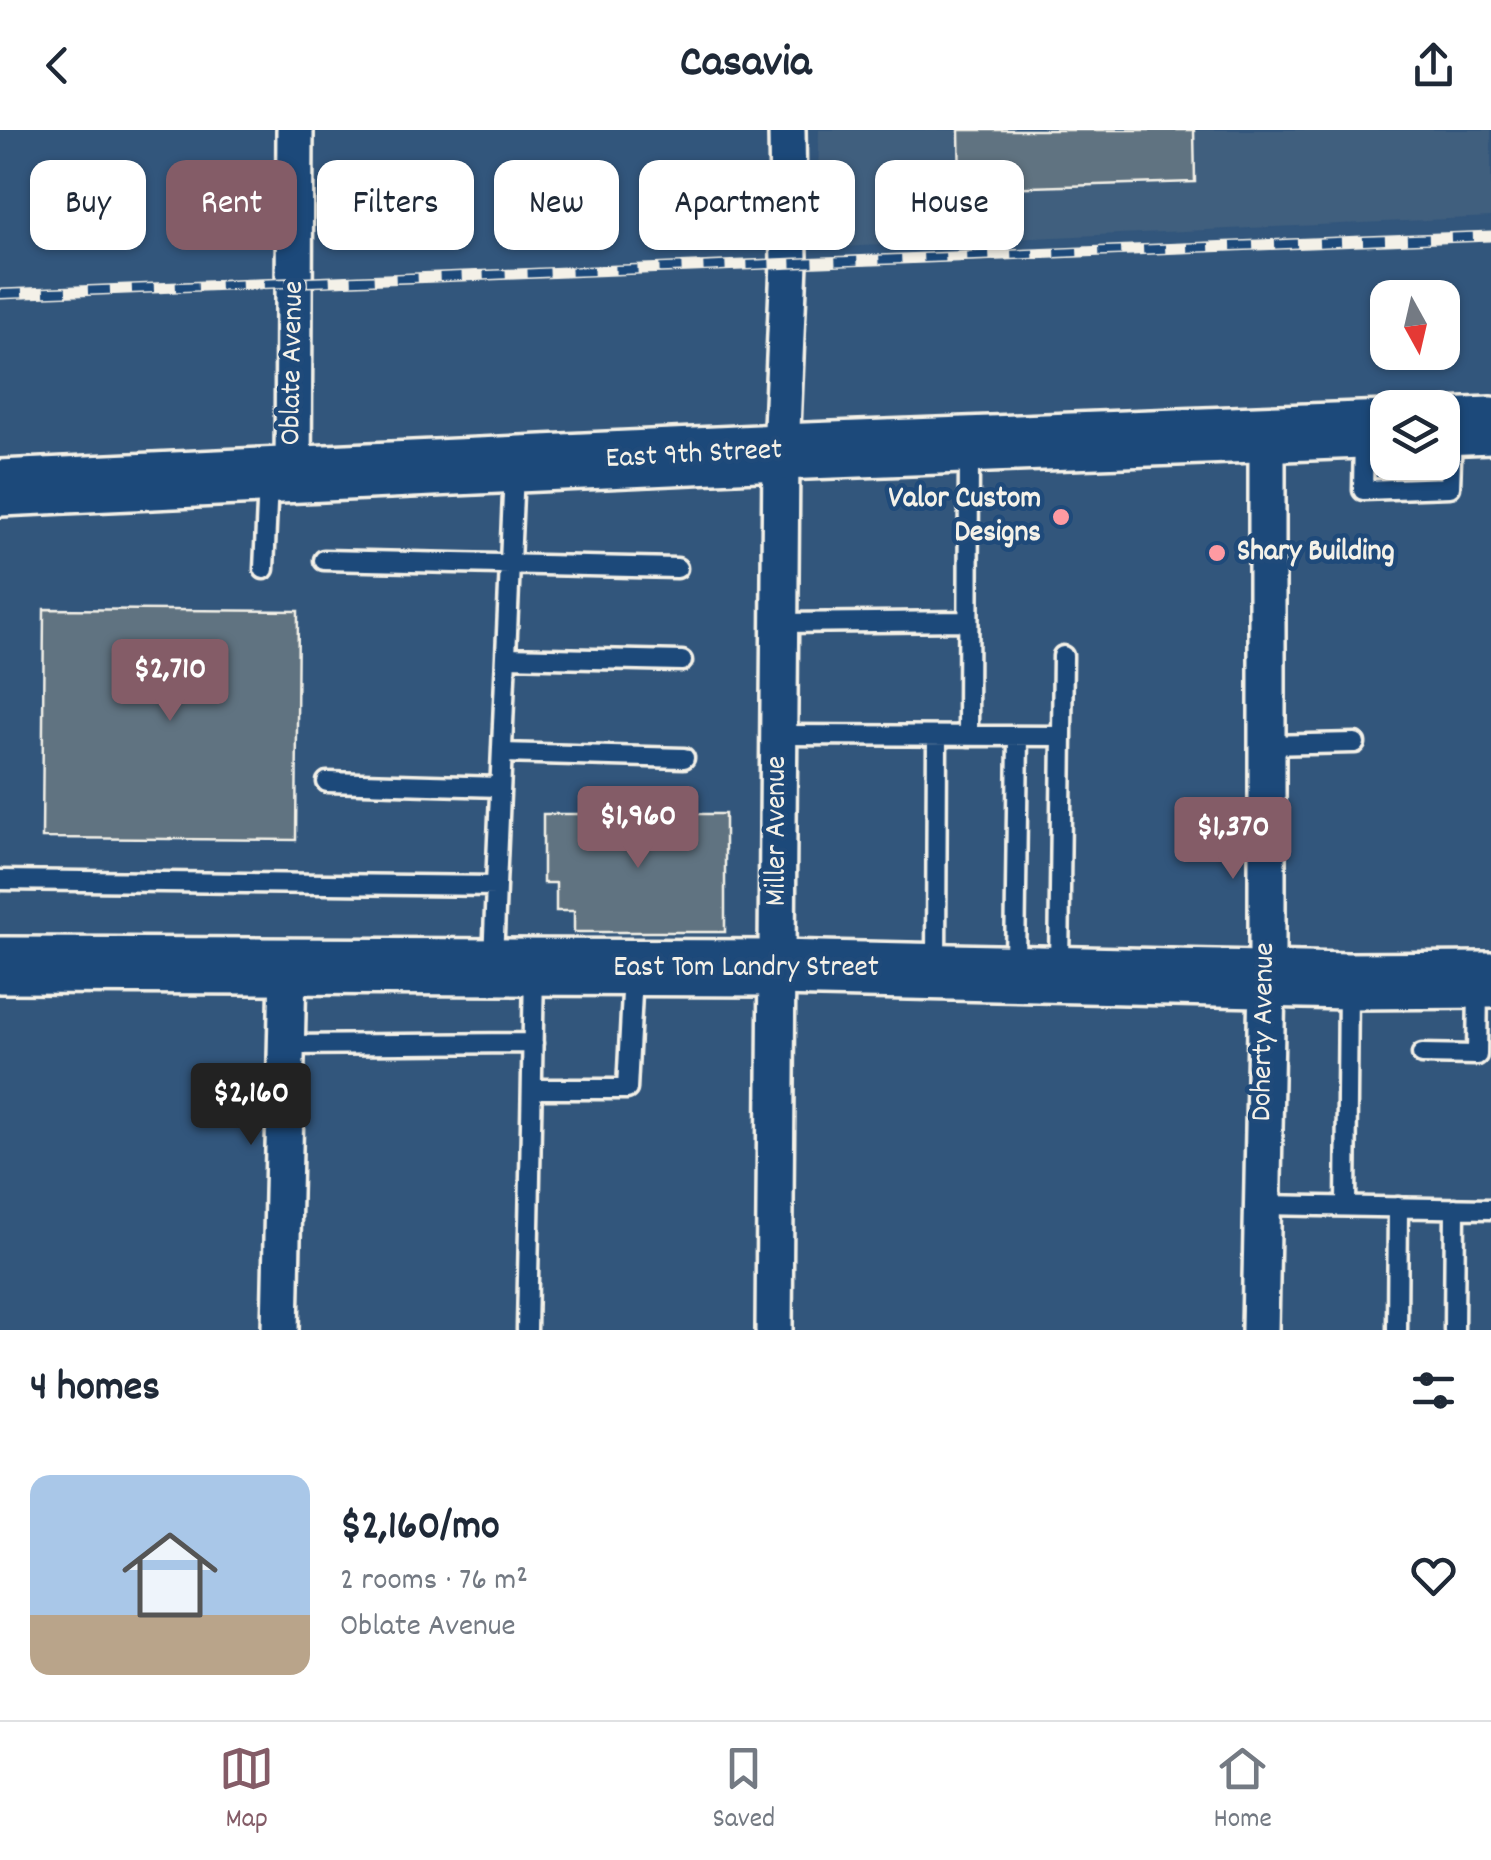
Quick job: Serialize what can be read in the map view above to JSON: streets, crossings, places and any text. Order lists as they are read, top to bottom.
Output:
{
  "streets": {
    "main road": ["East 9th Street", "East Tom Landry Street"],
    "street": ["Oblate Avenue", "Miller Avenue", "Doherty Avenue"]
  },
  "crossings": [
    ["Oblate Avenue", "East 9th Street"],
    ["East 9th Street", "Miller Avenue"],
    ["East 9th Street", "Doherty Avenue"],
    ["Miller Avenue", "East Tom Landry Street"],
    ["East Tom Landry Street", "Doherty Avenue"]
  ],
  "places": ["Valor Custom Designs", "Shary Building"],
  "north": "bottom",
  "page": {
    "header": "Casavia",
    "chip": [
      "Buy",
      "Rent",
      "Filters",
      "New",
      "Apartment",
      "House"
    ],
    "price": [
      "$2,710",
      "$1,960",
      "$1,370",
      "$2,160"
    ],
    "heading": "4 homes",
    "list": [
      {
        "name": "$2,160/mo",
        "note": "2 rooms · 76 m² · Oblate Avenue"
      }
    ],
    "tabs": ["Map", "Saved", "Home"]
  }
}
